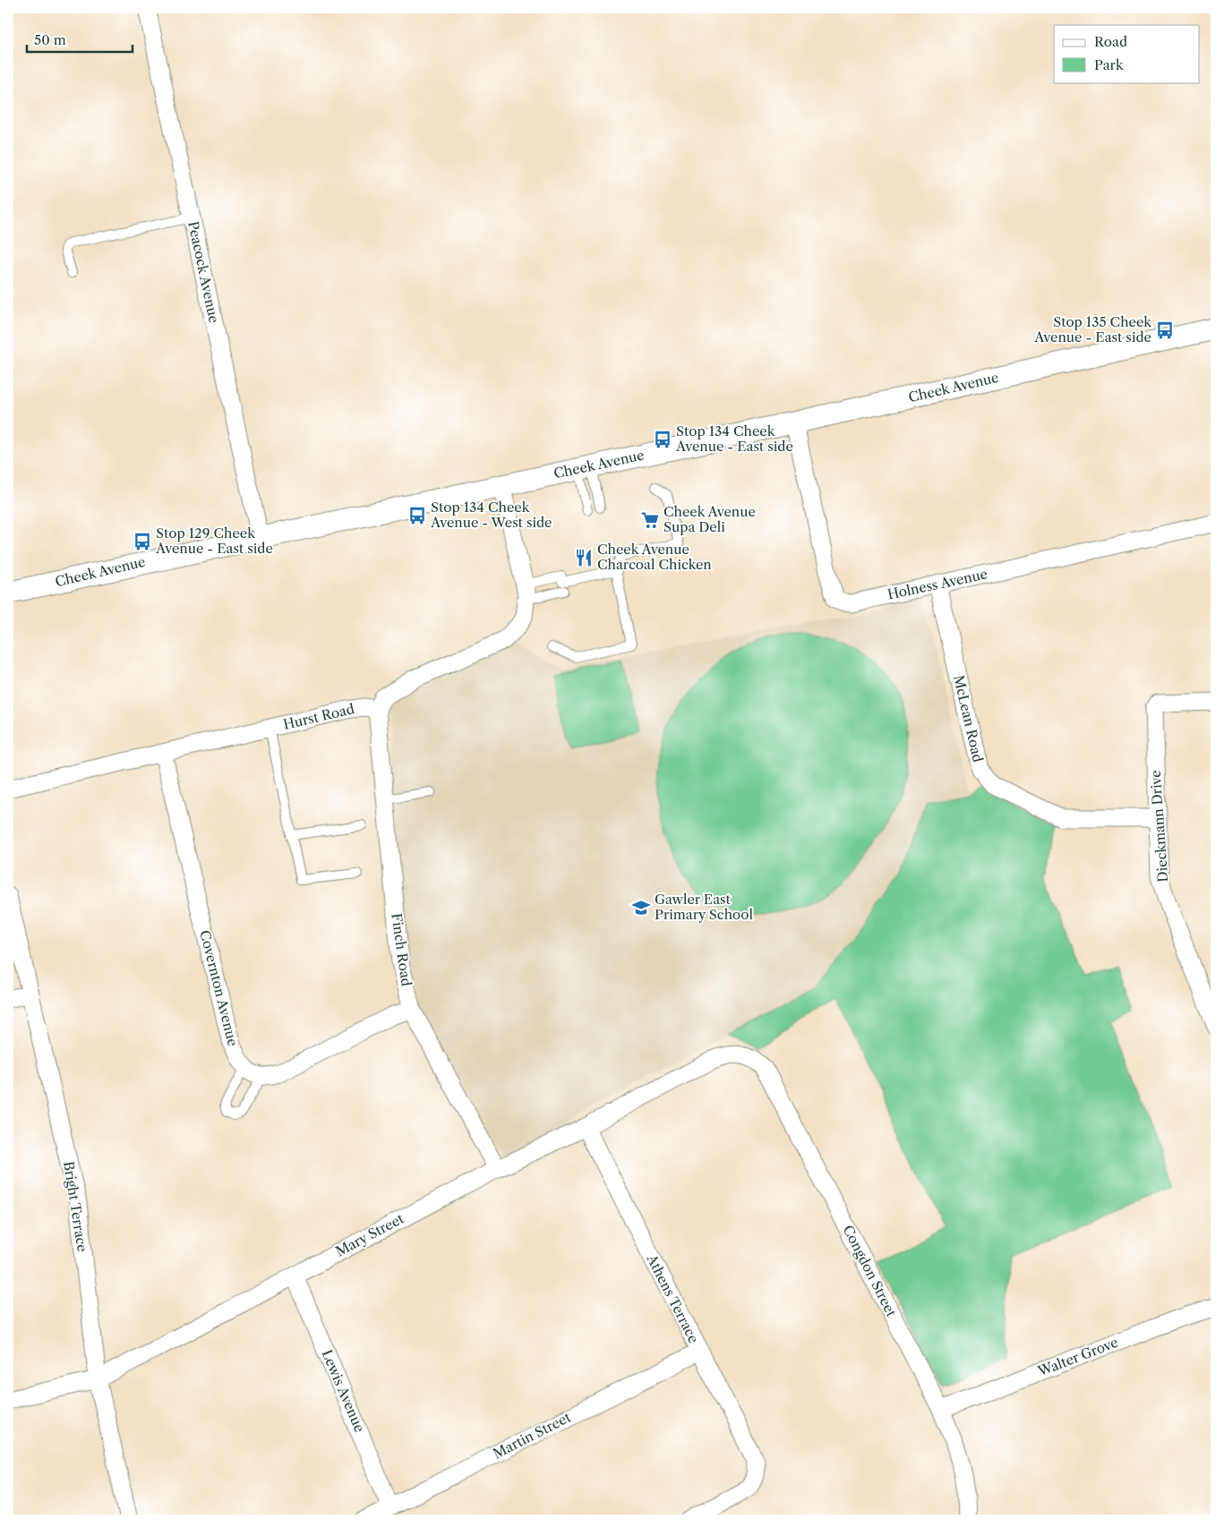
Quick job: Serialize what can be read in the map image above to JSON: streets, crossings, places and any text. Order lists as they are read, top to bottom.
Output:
{
  "streets": {
    "street": [
      "Peacock Avenue",
      "Cheek Avenue",
      "Holness Avenue",
      "Hurst Road",
      "McLean Road",
      "Dieckmann Drive",
      "Finch Road",
      "Covernton Avenue",
      "Bright Terrace",
      "Mary Street",
      "Congdon Street",
      "Athens Terrace",
      "Walter Grove",
      "Lewis Avenue",
      "Martin Street"
    ]
  },
  "crossings": [
    ["Peacock Avenue", "Cheek Avenue"],
    ["Cheek Avenue", "Holness Avenue"],
    ["Holness Avenue", "McLean Road"],
    ["Hurst Road", "Finch Road"],
    ["Hurst Road", "Covernton Avenue"],
    ["McLean Road", "Dieckmann Drive"],
    ["Finch Road", "Mary Street"],
    ["Bright Terrace", "Mary Street"],
    ["Mary Street", "Congdon Street"],
    ["Mary Street", "Athens Terrace"],
    ["Mary Street", "Lewis Avenue"],
    ["Congdon Street", "Walter Grove"],
    ["Athens Terrace", "Martin Street"],
    ["Lewis Avenue", "Martin Street"]
  ],
  "places": {
    "bus stop": [
      "Stop 135 Cheek Avenue - East side",
      "Stop 134 Cheek Avenue - East side",
      "Stop 134 Cheek Avenue - West side",
      "Stop 129 Cheek Avenue - East side"
    ],
    "supermarket": ["Cheek Avenue Supa Deli"],
    "restaurant": ["Cheek Avenue Charcoal Chicken"],
    "school or university": ["Gawler East Primary School"]
  },
  "legend": ["Road", "Park"],
  "scale_bar": "50 m"
}
